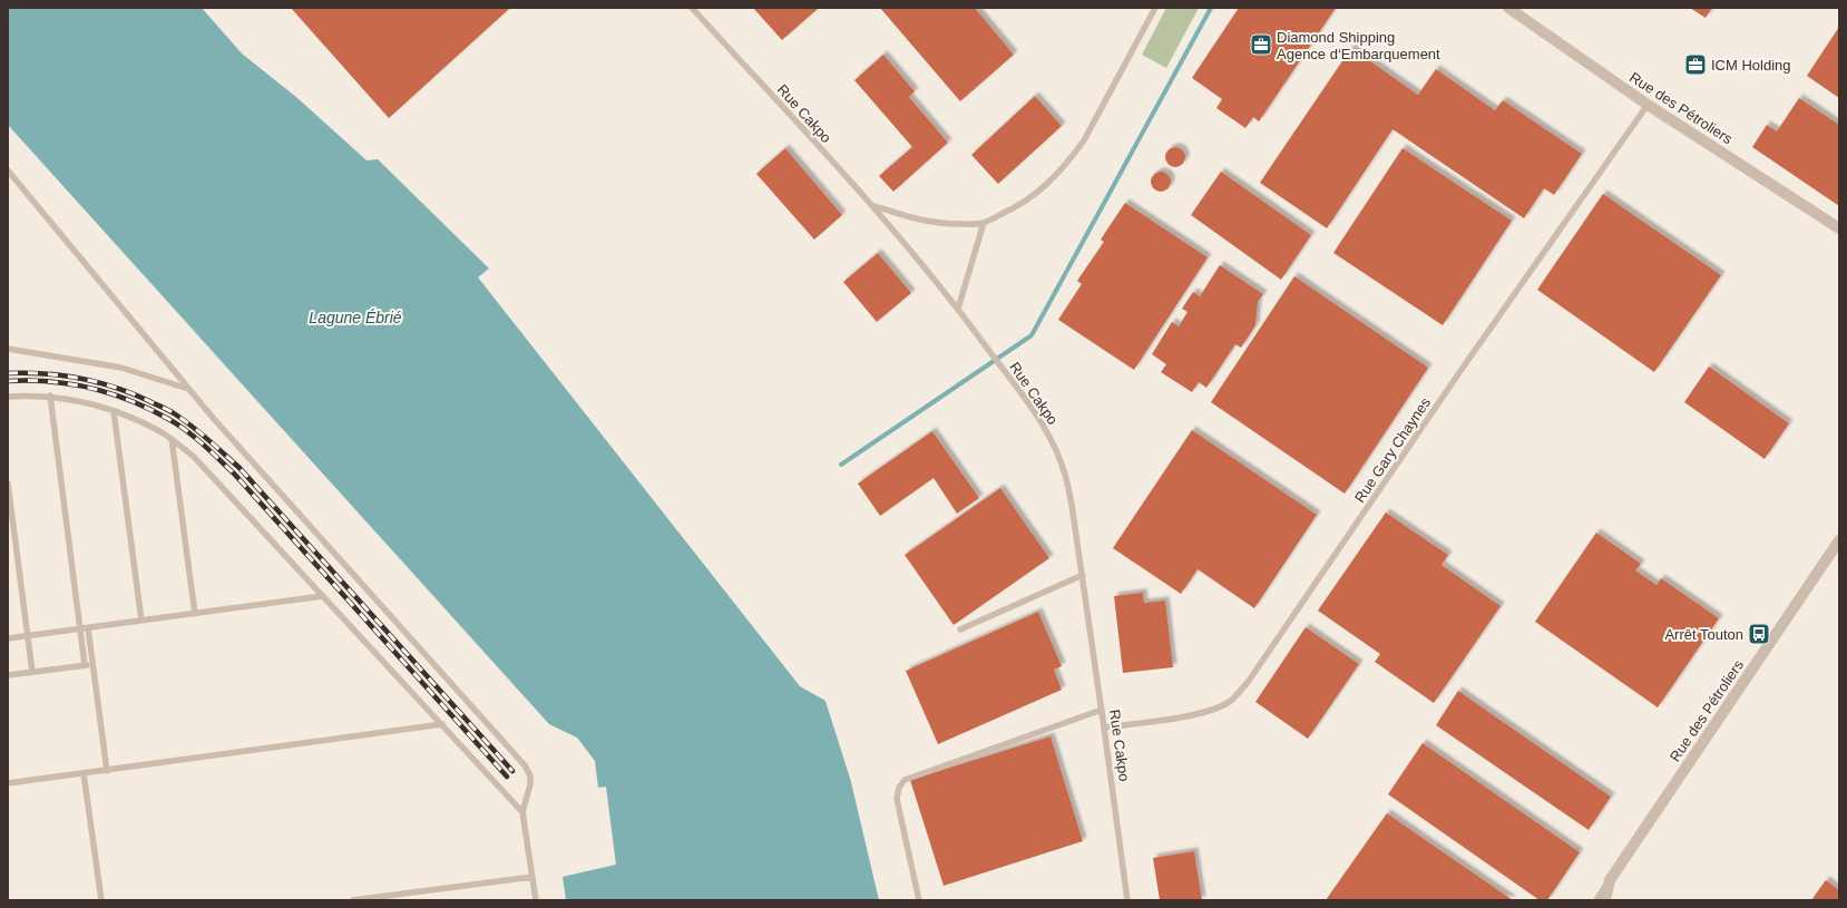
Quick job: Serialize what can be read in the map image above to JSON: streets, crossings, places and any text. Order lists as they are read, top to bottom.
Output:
{
  "streets": {
    "street": ["Rue des Pétroliers"],
    "lane": ["Rue Cakpo", "Rue Gary Chaynes"]
  },
  "crossings": [
    ["Rue des Pétroliers", "Rue Gary Chaynes"],
    ["Rue Cakpo", "Rue Gary Chaynes"]
  ],
  "water": ["Lagune Ébrié"],
  "places": {
    "office": ["Diamond Shipping Agence d‘Embarquement", "ICM Holding"],
    "bus stop": ["Arrêt Touton"]
  }
}
